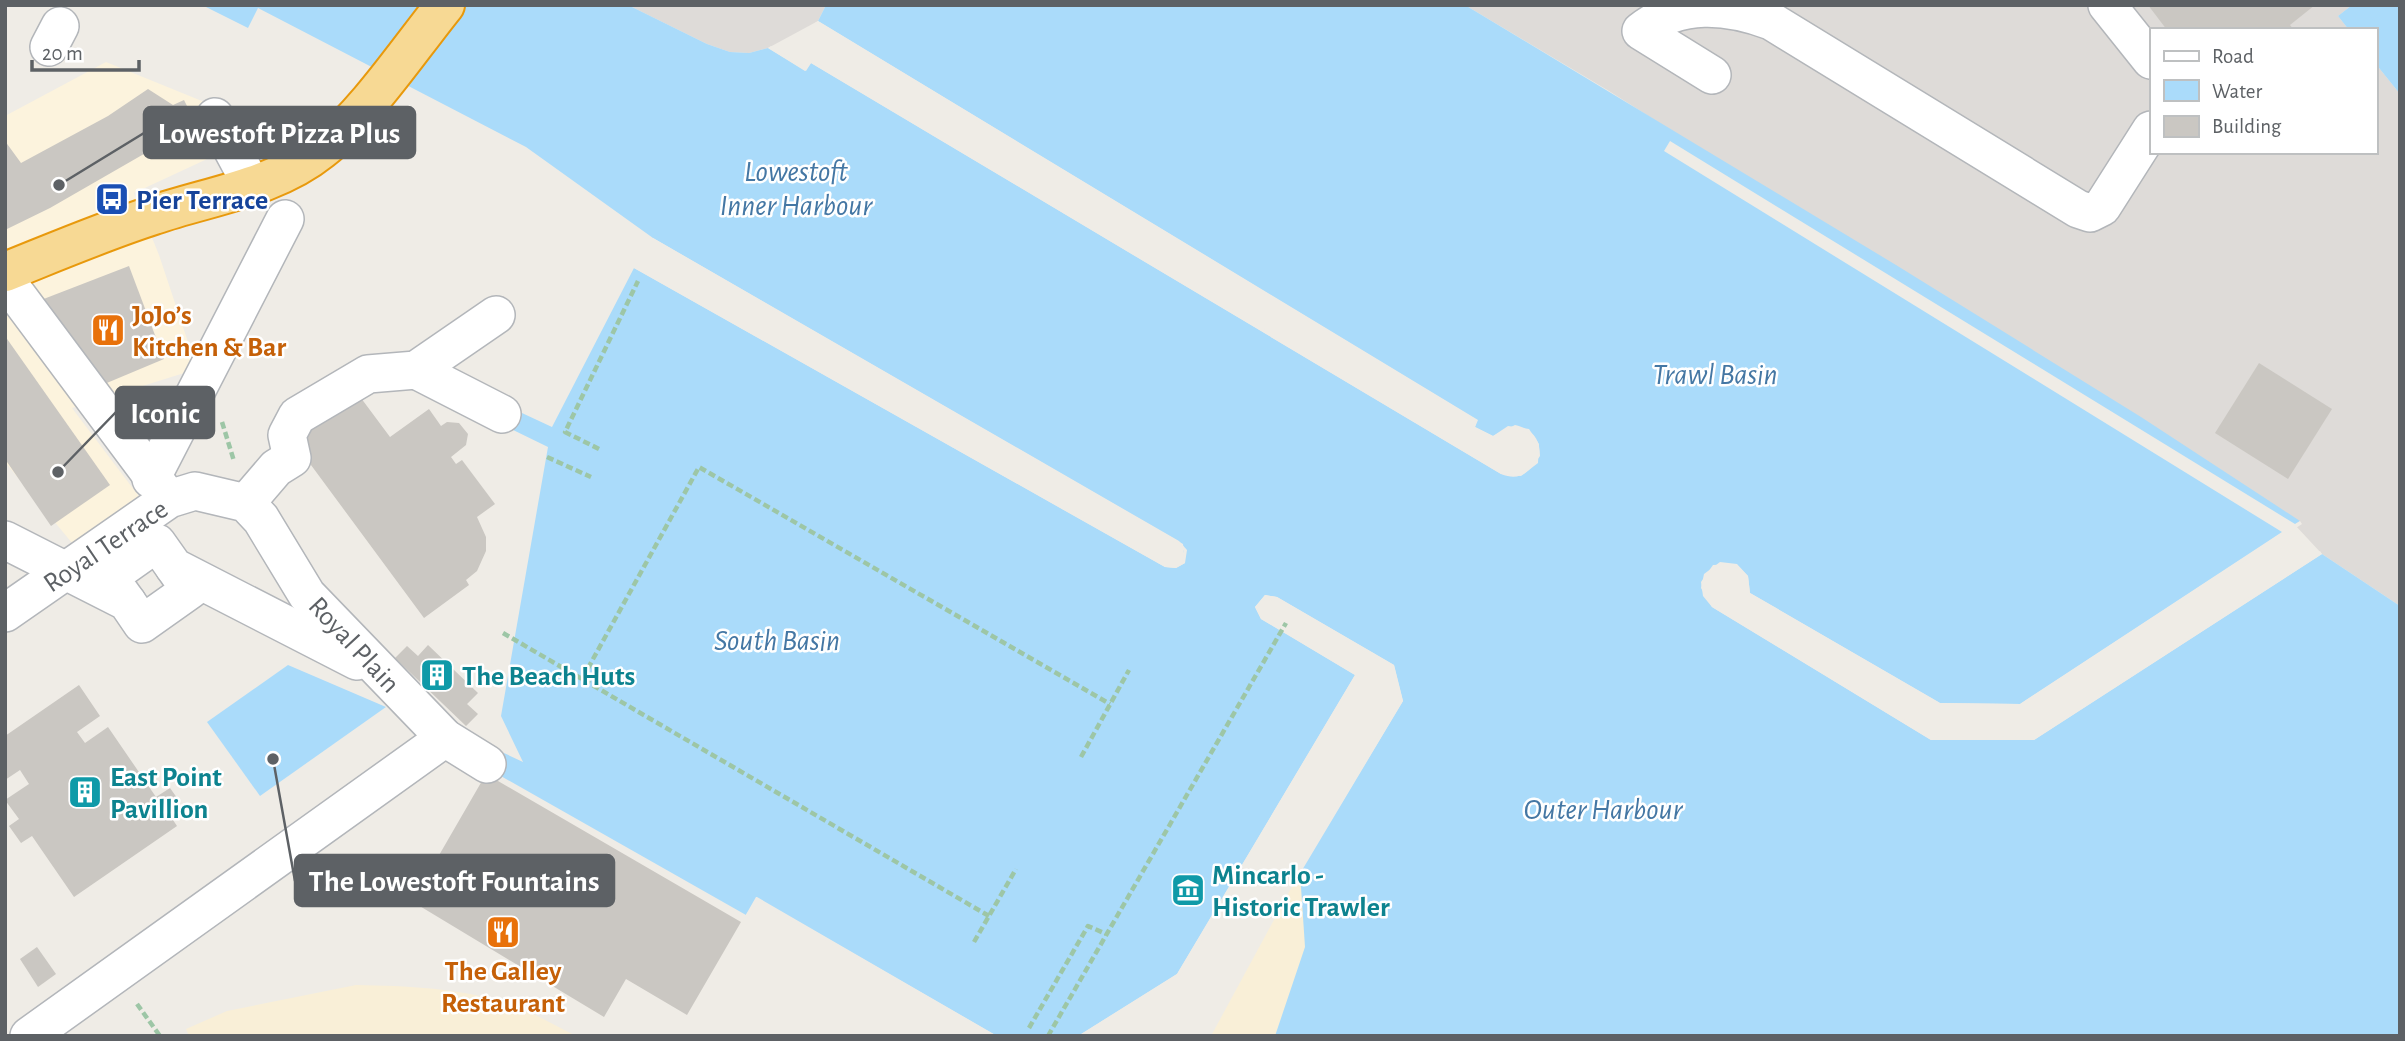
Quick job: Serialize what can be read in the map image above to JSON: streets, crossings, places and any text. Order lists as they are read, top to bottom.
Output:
{
  "streets": {
    "street": ["Royal Terrace", "Royal Plain"]
  },
  "crossings": [
    ["Royal Terrace", "Royal Plain"]
  ],
  "water": [
    "Lowestoft Inner Harbour",
    "Trawl Basin",
    "South Basin",
    "Outer Harbour"
  ],
  "places": {
    "other": ["Lowestoft Pizza Plus", "Iconic", "The Lowestoft Fountains"],
    "bus stop": ["Pier Terrace"],
    "restaurant": ["JoJo’s Kitchen & Bar", "The Galley Restaurant"],
    "building": ["The Beach Huts", "East Point Pavillion"],
    "museum": ["Mincarlo - Historic Trawler"]
  },
  "legend": ["Road", "Water", "Building"],
  "scale_bar": "20 m"
}
